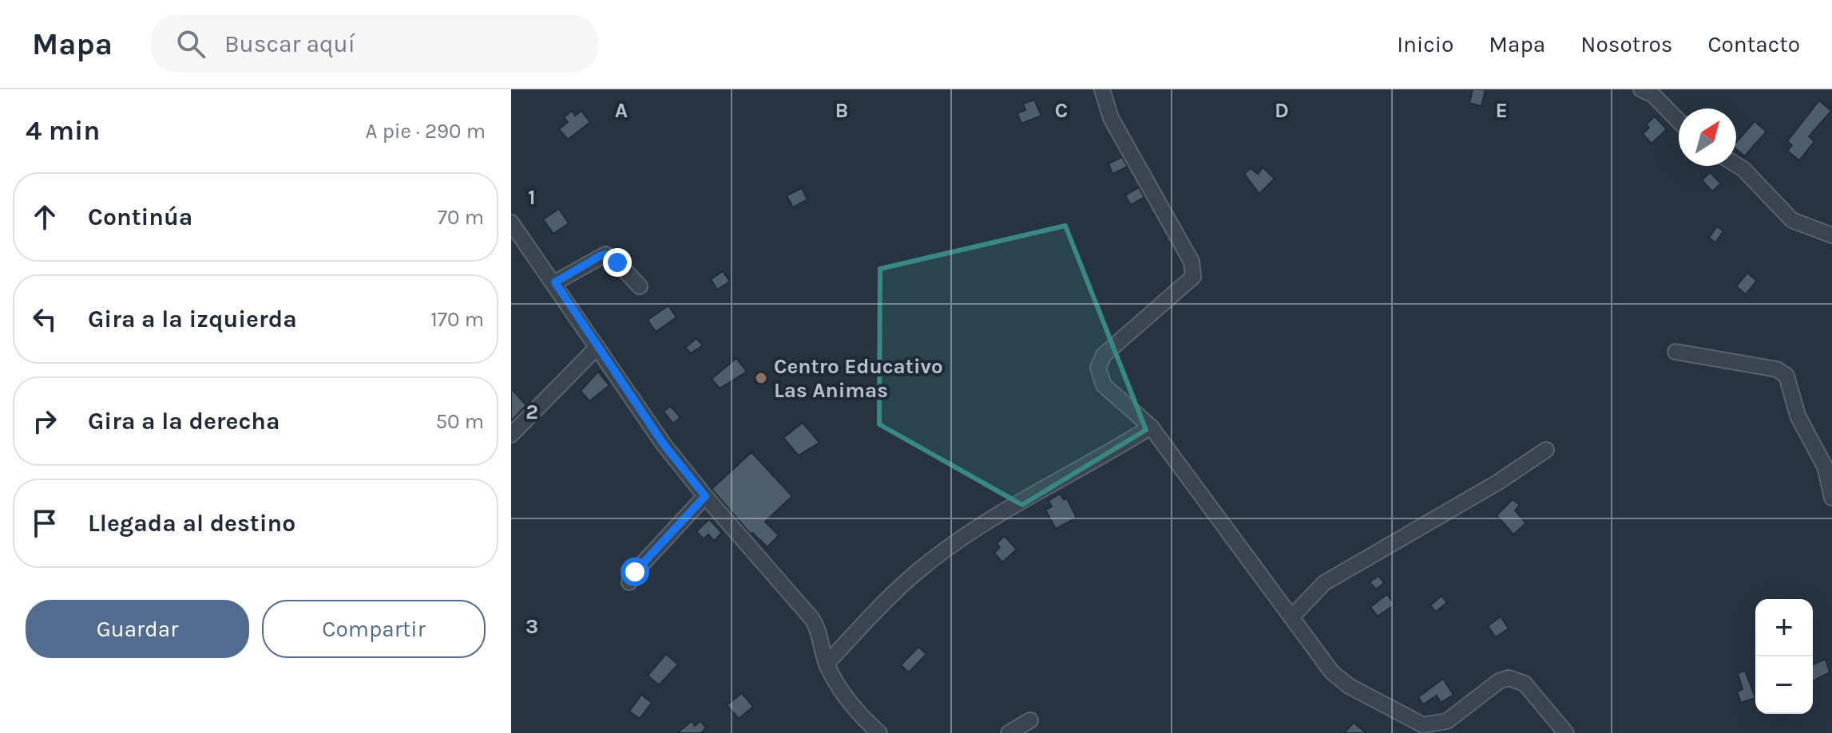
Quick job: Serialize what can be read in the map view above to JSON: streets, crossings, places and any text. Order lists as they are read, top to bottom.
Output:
{
  "places": ["Centro Educativo Las Animas"],
  "north": "top right",
  "page": {
    "header": "Mapa",
    "search": "Buscar aquí",
    "nav": [
      "Inicio",
      "Mapa",
      "Nosotros",
      "Contacto"
    ],
    "heading": ["4 min", "A pie · 290 m"],
    "list": [
      ["Continúa", "70 m"],
      ["Gira a la izquierda", "170 m"],
      ["Gira a la derecha", "50 m"],
      "Llegada al destino"
    ],
    "buttons": ["Guardar", "Compartir"],
    "map_buttons": ["+", "−"]
  },
  "grid": {
    "columns": [
      "A",
      "B",
      "C",
      "D",
      "E"
    ],
    "rows": ["1", "2", "3"]
  }
}
